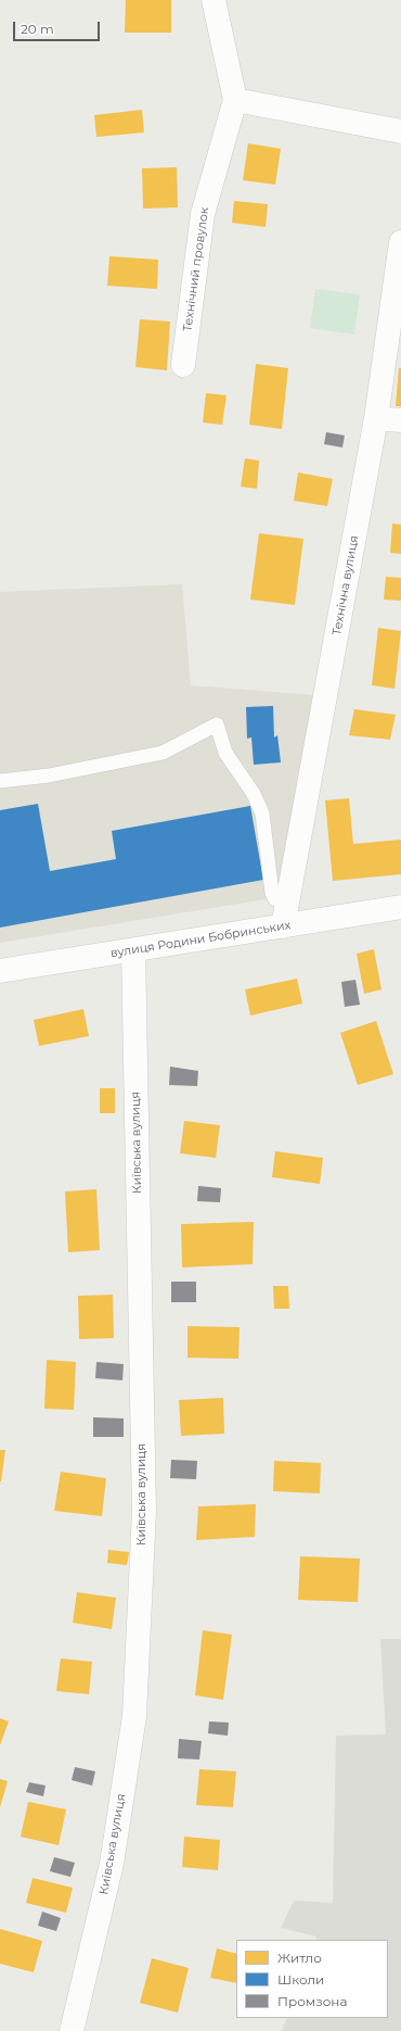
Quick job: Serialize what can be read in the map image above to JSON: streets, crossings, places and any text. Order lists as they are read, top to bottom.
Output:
{
  "streets": {
    "street": [
      "Технічний провулок",
      "Технічна вулиця",
      "вулиця Родини Бобринських",
      "Київська вулиця"
    ]
  },
  "crossings": [
    ["Технічна вулиця", "вулиця Родини Бобринських"],
    ["вулиця Родини Бобринських", "Київська вулиця"]
  ],
  "legend": ["Житло", "Школи", "Промзона"],
  "scale_bar": "20 m"
}
